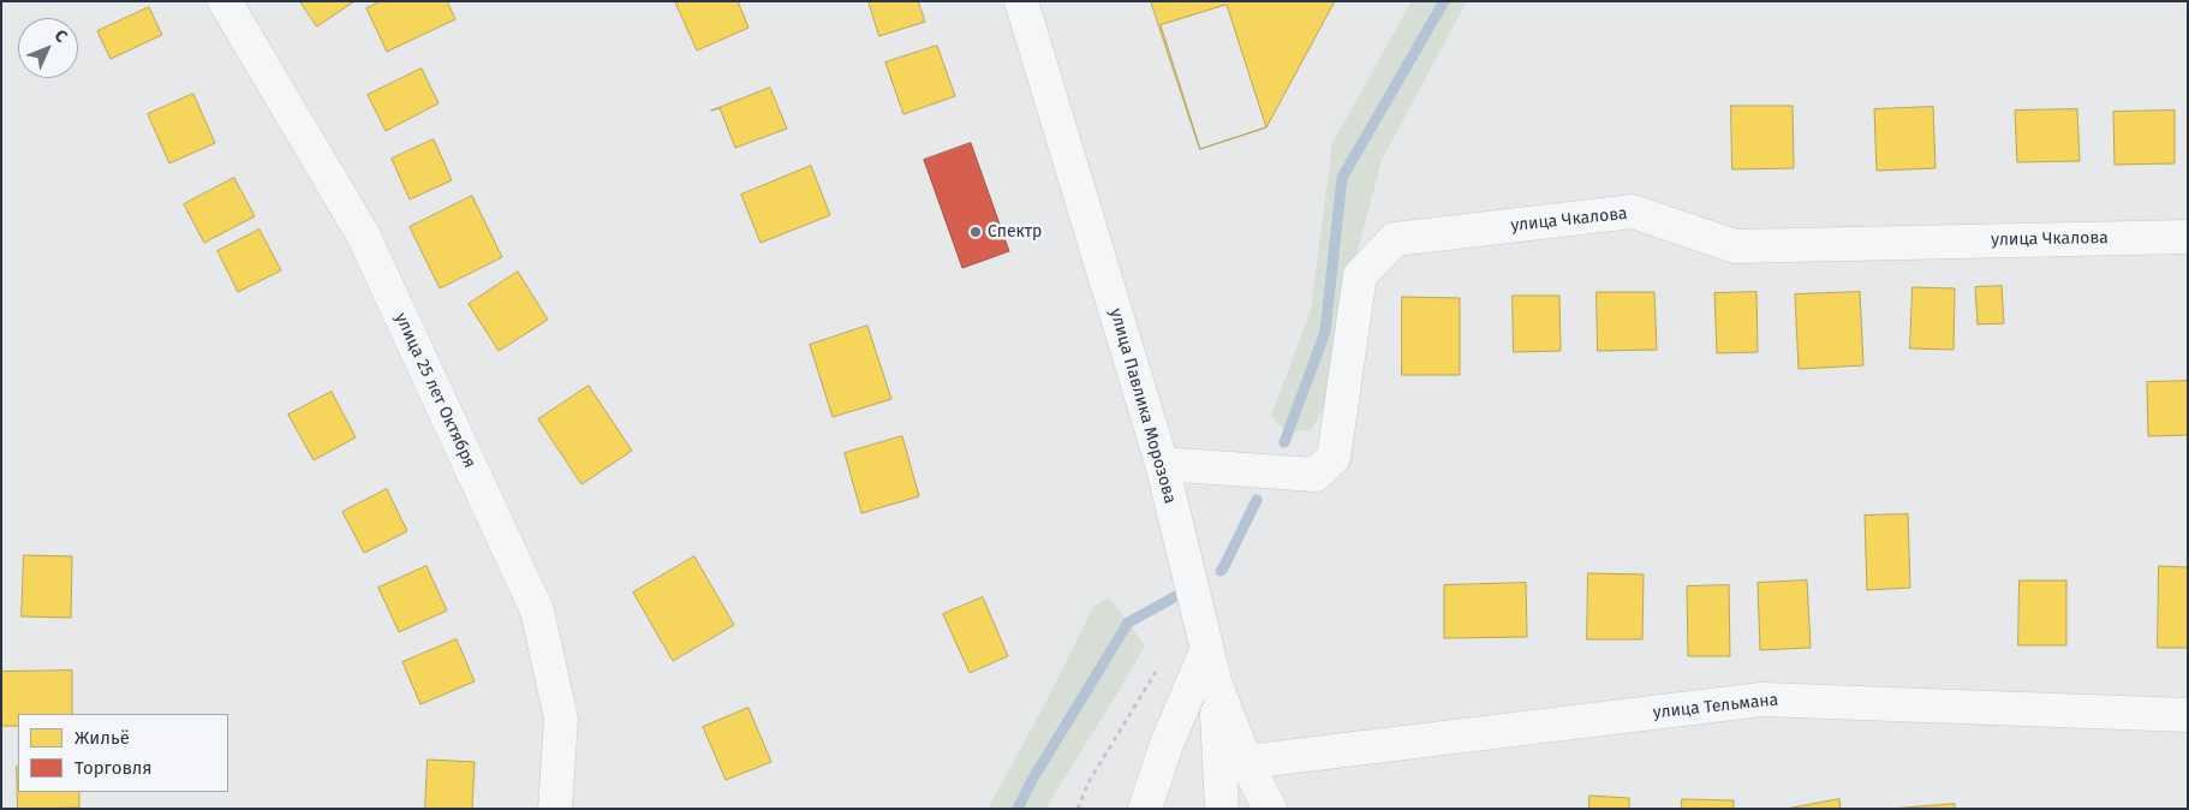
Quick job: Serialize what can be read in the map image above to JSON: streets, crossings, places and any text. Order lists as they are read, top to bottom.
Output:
{
  "streets": {
    "street": [
      "улица Чкалова",
      "улица 25 лет Октября",
      "улица Павлика Морозова",
      "улица Тельмана"
    ]
  },
  "crossings": [
    ["улица Чкалова", "улица Павлика Морозова"],
    ["улица Павлика Морозова", "улица Тельмана"]
  ],
  "places": ["Спектр"],
  "legend": ["Жильё", "Торговля"],
  "north": "top right"
}
